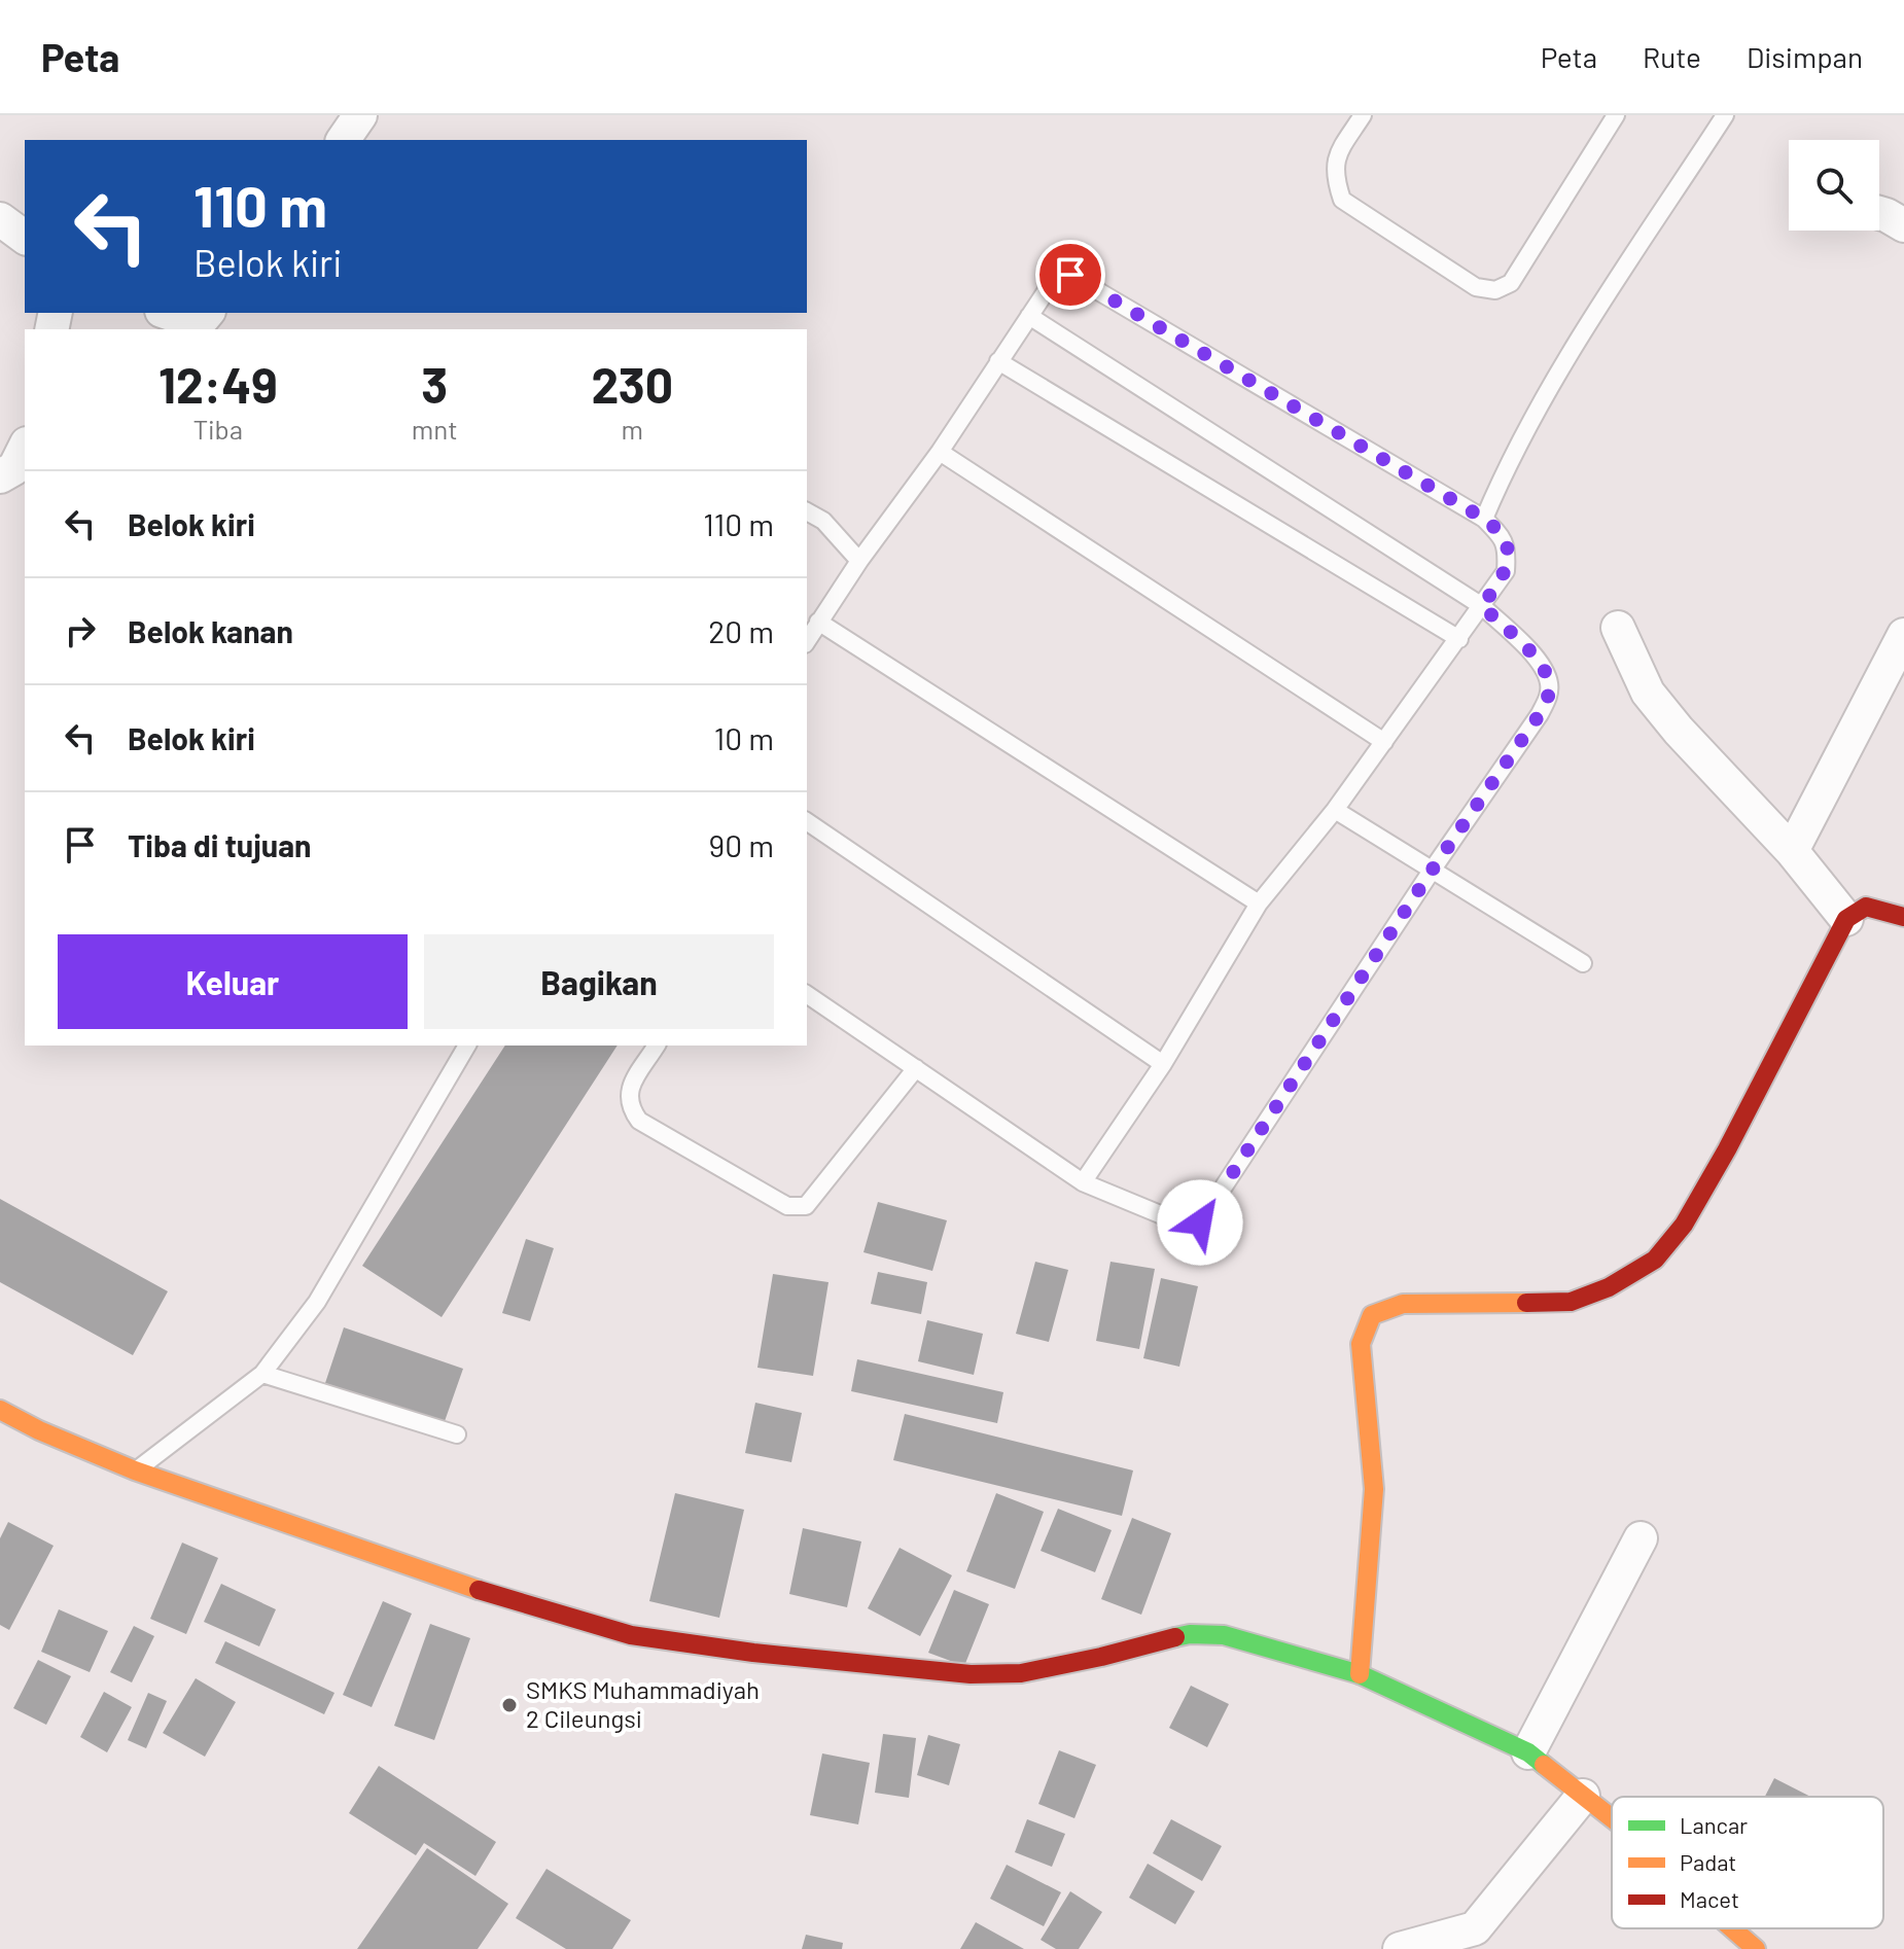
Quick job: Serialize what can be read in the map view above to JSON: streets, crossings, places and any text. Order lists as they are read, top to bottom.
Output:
{
  "places": ["SMKS Muhammadiyah 2 Cileungsi"],
  "legend": ["Lancar", "Padat", "Macet"],
  "page": {
    "header": "Peta",
    "nav": ["Peta", "Rute", "Disimpan"],
    "turn": ["110 m", "Belok kiri"],
    "eta": [
      "12:49",
      "Tiba",
      "3",
      "mnt",
      "230",
      "m"
    ],
    "list": [
      {
        "name": "Belok kiri",
        "value": "110 m"
      },
      {
        "name": "Belok kanan",
        "value": "20 m"
      },
      {
        "name": "Belok kiri",
        "value": "10 m"
      },
      {
        "name": "Tiba di tujuan",
        "value": "90 m"
      }
    ],
    "buttons": ["Keluar", "Bagikan"]
  }
}
